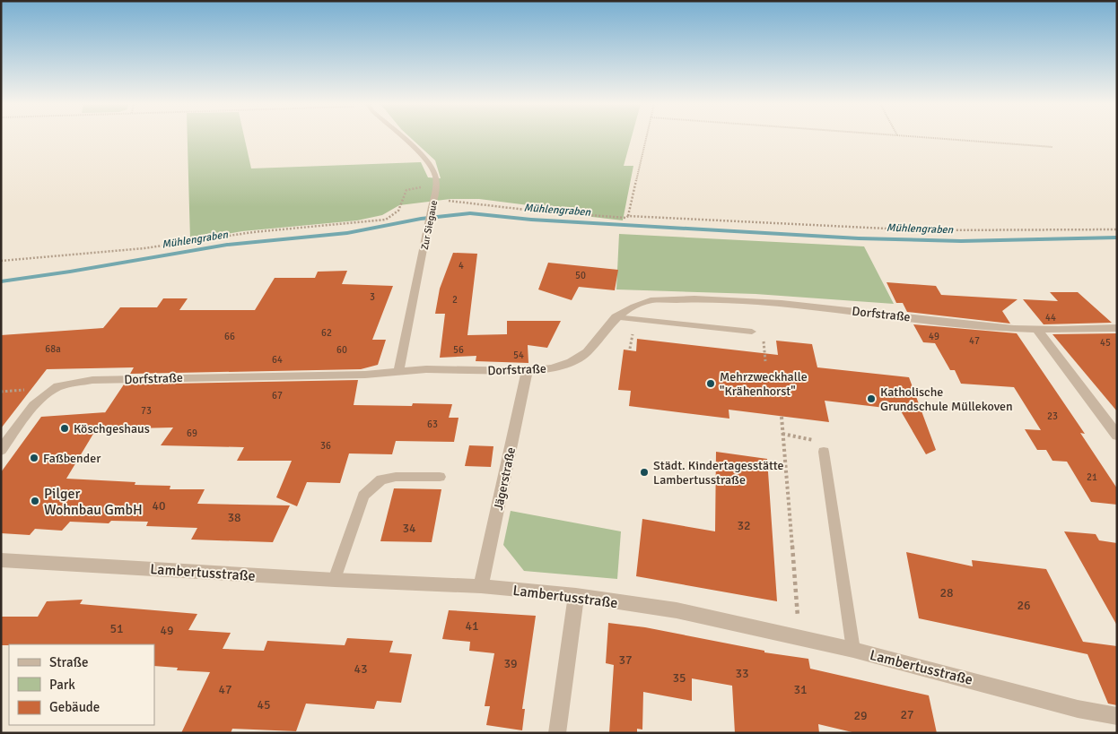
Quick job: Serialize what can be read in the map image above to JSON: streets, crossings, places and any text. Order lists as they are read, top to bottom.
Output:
{
  "streets": {
    "street": [
      "Zur Siegaue",
      "Dorfstraße",
      "Jägerstraße",
      "Lambertusstraße"
    ]
  },
  "crossings": [
    ["Zur Siegaue", "Dorfstraße"],
    ["Dorfstraße", "Jägerstraße"],
    ["Jägerstraße", "Lambertusstraße"]
  ],
  "water": ["Mühlengraben"],
  "places": [
    "Mehrzweckhalle \"Krähenhorst\"",
    "Katholische Grundschule Müllekoven",
    "Köschgeshaus",
    "Faßbender",
    "Städt. Kindertagesstätte Lambertusstraße",
    "Pilger Wohnbau GmbH"
  ],
  "house_numbers": [
    "4",
    "50",
    "3",
    "2",
    "44",
    "62",
    "66",
    "49",
    "47",
    "45",
    "68a",
    "60",
    "56",
    "54",
    "64",
    "67",
    "73",
    "23",
    "63",
    "69",
    "36",
    "21",
    "40",
    "38",
    "32",
    "34",
    "28",
    "26",
    "41",
    "51",
    "49",
    "37",
    "39",
    "43",
    "33",
    "35",
    "47",
    "31",
    "45",
    "27",
    "29"
  ],
  "legend": ["Straße", "Park", "Gebäude"]
}
